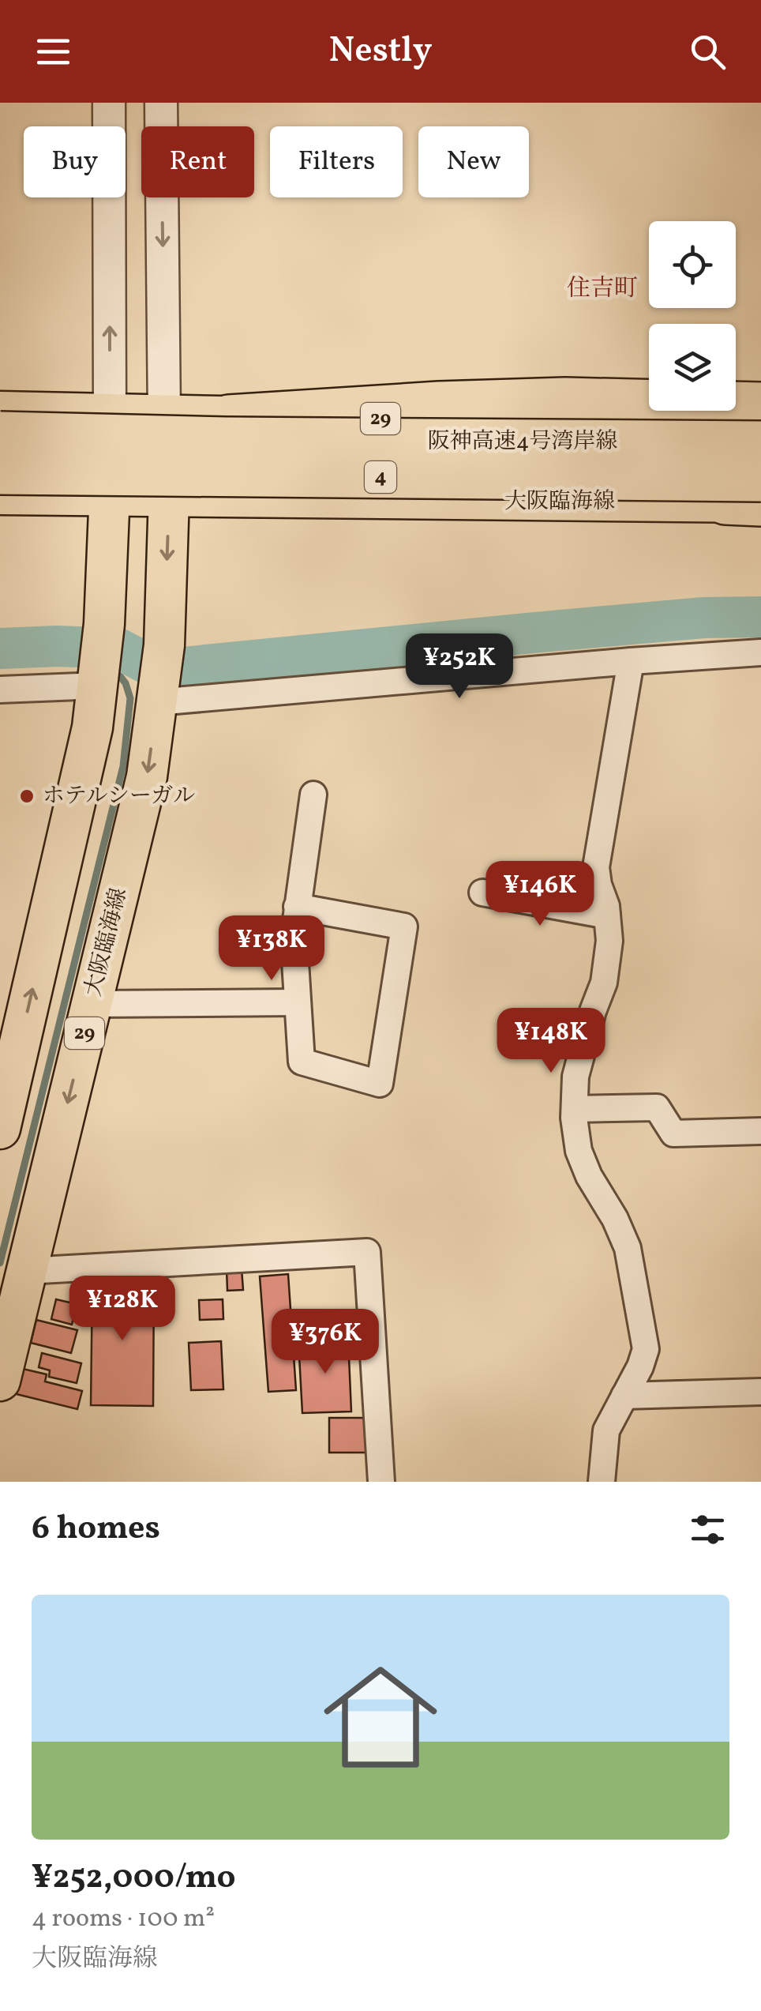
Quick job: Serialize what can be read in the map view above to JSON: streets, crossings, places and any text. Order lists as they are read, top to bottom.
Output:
{
  "streets": {
    "highway": ["阪神高速4号湾岸線", "4"],
    "main road": ["29", "大阪臨海線"]
  },
  "crossings": [
    ["29", "大阪臨海線"]
  ],
  "districts": ["住吉町"],
  "places": ["ホテルシーガル"],
  "page": {
    "header": "Nestly",
    "chip": [
      "Buy",
      "Rent",
      "Filters",
      "New"
    ],
    "price": [
      "¥252K",
      "¥146K",
      "¥138K",
      "¥148K",
      "¥128K",
      "¥376K"
    ],
    "heading": "6 homes",
    "list": [
      {
        "name": "¥252,000/mo",
        "note": "4 rooms · 100 m² · 大阪臨海線"
      }
    ]
  }
}
